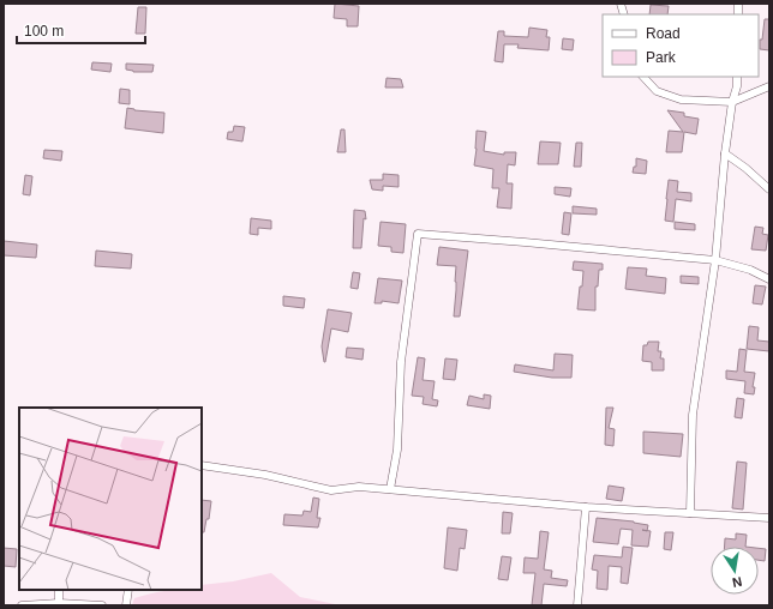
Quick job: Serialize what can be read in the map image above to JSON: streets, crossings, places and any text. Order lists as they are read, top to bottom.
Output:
{
  "legend": ["Road", "Park"],
  "scale_bar": "100 m",
  "north": "bottom"
}
